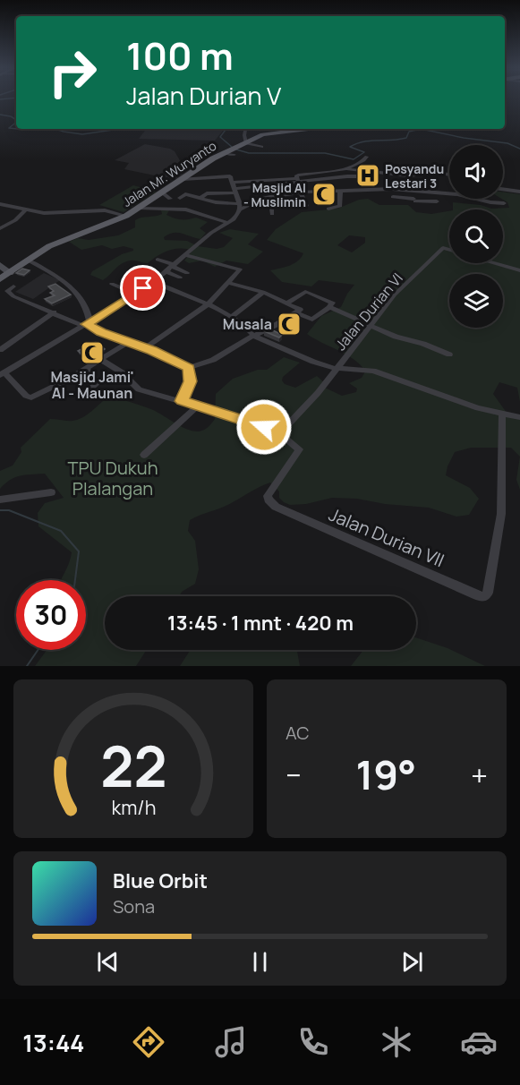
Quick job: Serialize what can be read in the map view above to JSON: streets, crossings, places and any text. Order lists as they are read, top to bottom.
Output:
{
  "streets": {
    "main road": ["Jalan Mr. Wuryanto"],
    "street": ["Jalan Durian VI", "Jalan Durian VII"]
  },
  "parks": ["TPU Dukuh Plalangan"],
  "places": {
    "hospital": ["Posyandu Lestari 3"],
    "mosque": ["Masjid Al - Muslimin", "Musala", "Masjid Jami' Al - Maunan"]
  },
  "page": {
    "turn": ["100 m", "Jalan Durian V"],
    "limit": "30",
    "trip": "13:45 · 1 mnt · 420 m",
    "tile": "AC",
    "heat": ["−", "19°", "+"],
    "song": ["Blue Orbit", "Sona"],
    "tabs": "13:44",
    "gauge": ["22", "km/h"]
  }
}
